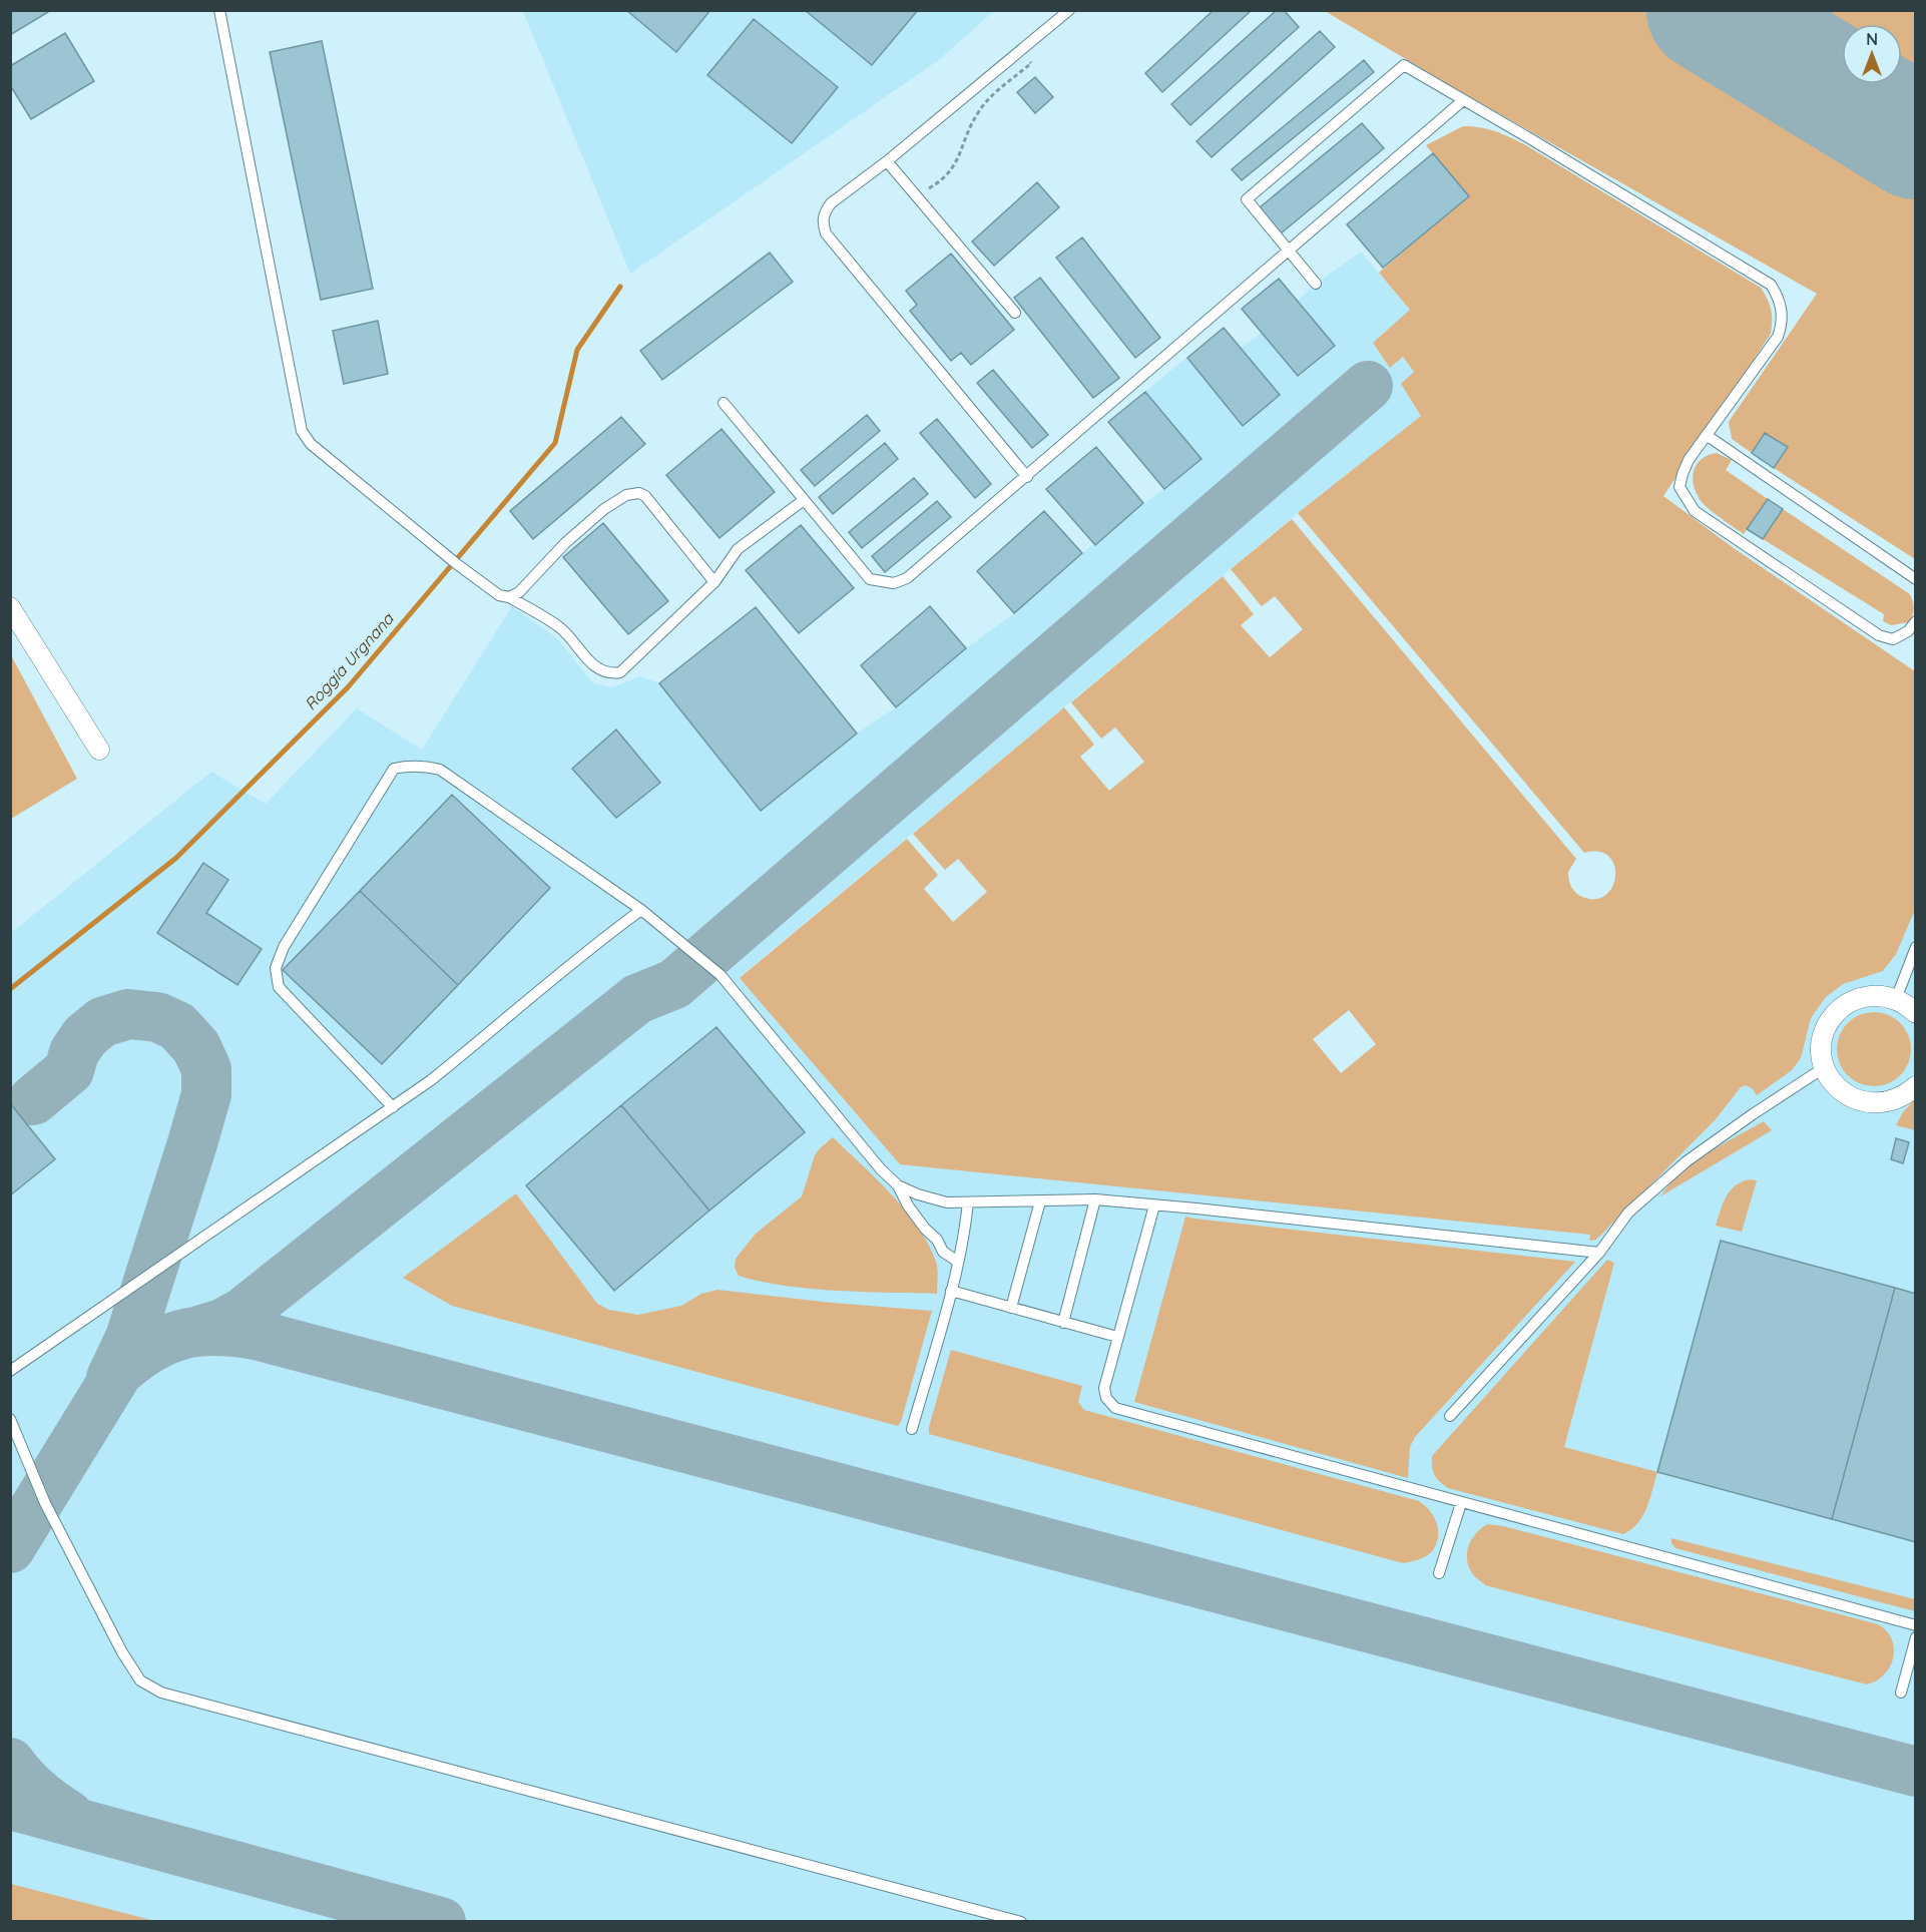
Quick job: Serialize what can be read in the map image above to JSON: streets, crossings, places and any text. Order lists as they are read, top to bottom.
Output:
{
  "water": ["Roggia Urgnana"],
  "north": "top"
}
